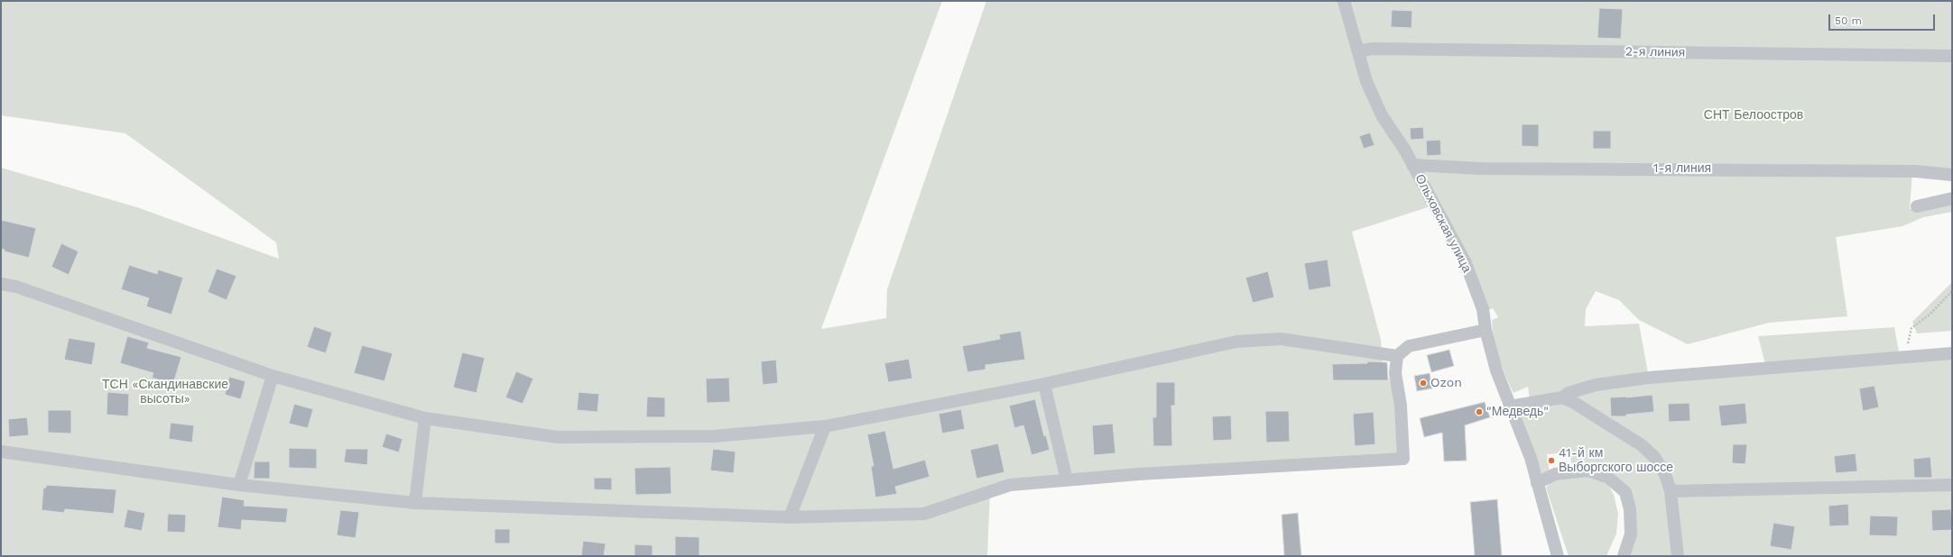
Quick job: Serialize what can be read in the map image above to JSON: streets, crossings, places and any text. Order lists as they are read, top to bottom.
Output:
{
  "streets": {
    "street": ["2-я линия", "1-я линия", "Ольховская улица"]
  },
  "crossings": [
    ["2-я линия", "Ольховская улица"],
    ["1-я линия", "Ольховская улица"]
  ],
  "parks": ["СНТ Белоостров", "ТСН «Скандинавские высоты»"],
  "places": ["Ozon", "\"Медведь\"", "41-й км Выборгского шоссе"],
  "scale_bar": "50 m"
}
